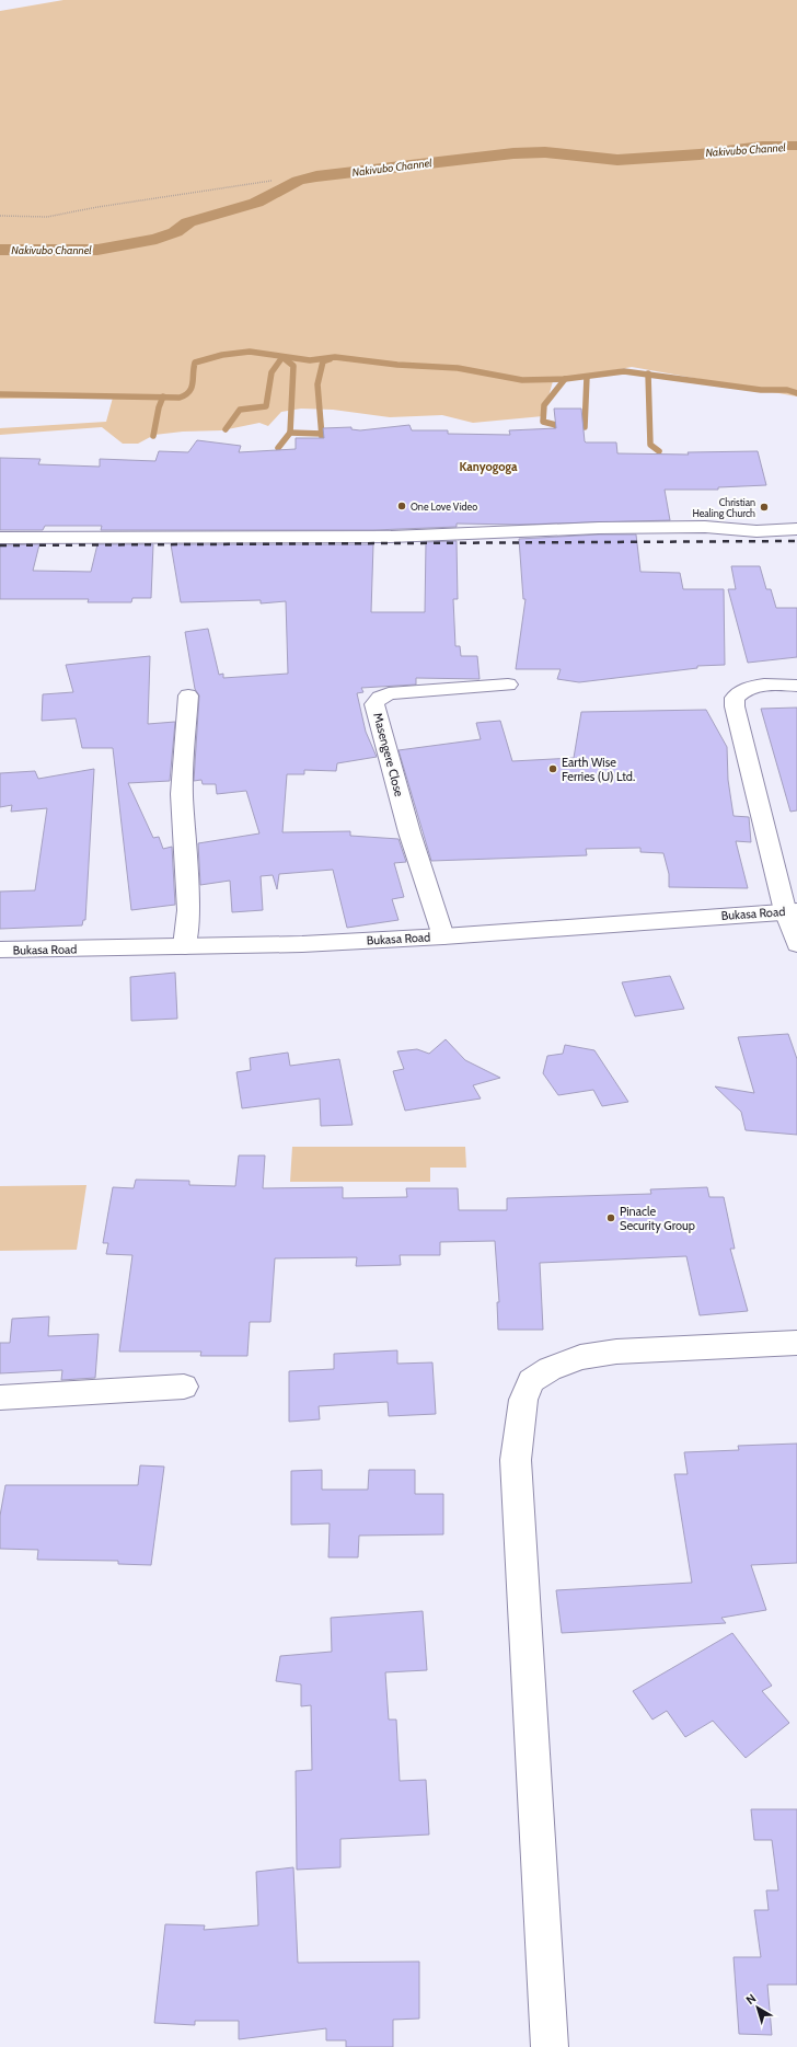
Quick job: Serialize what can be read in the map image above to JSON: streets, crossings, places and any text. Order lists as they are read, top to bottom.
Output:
{
  "streets": {
    "street": ["Masengere Close", "Bukasa Road"]
  },
  "crossings": [
    ["Masengere Close", "Bukasa Road"]
  ],
  "districts": ["Kanyogoga"],
  "water": ["Nakivubo Channel"],
  "places": [
    "One Love Video",
    "Christian Healing Church",
    "Earth Wise Ferries (U) Ltd.",
    "Pinacle Security Group"
  ],
  "north": "top left"
}
